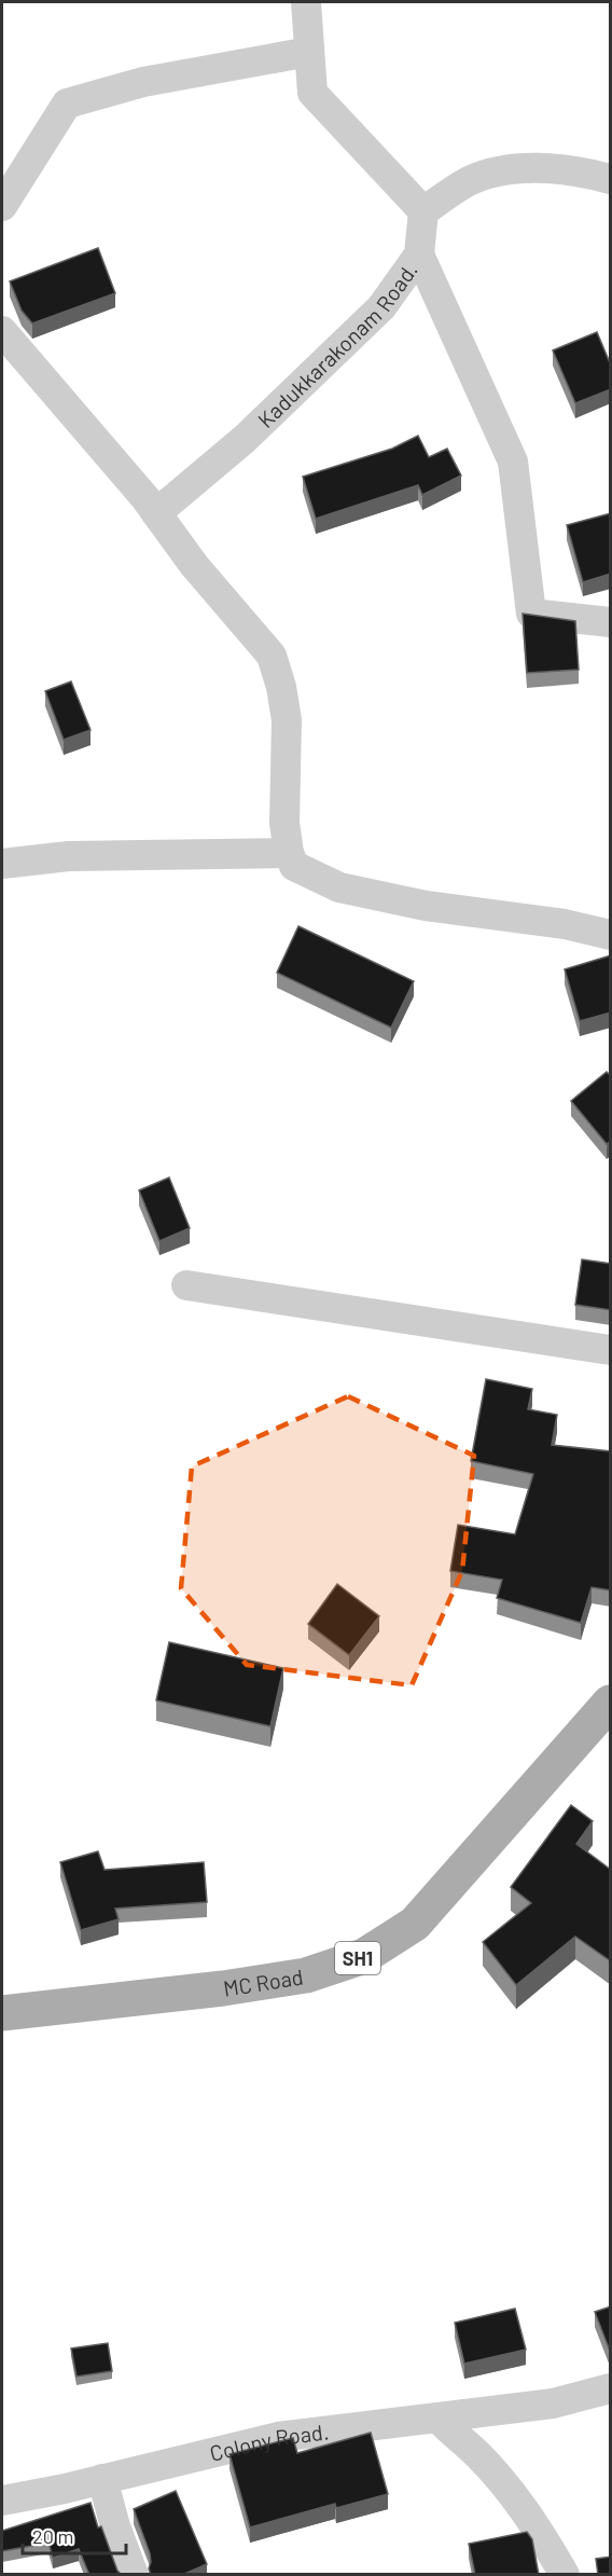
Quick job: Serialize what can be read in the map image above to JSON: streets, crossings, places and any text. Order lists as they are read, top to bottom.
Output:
{
  "streets": {
    "main road": ["SH1", "MC Road"],
    "street": ["Kadukkarakonam Road.", "Colony Road."]
  },
  "scale_bar": "20 m"
}
